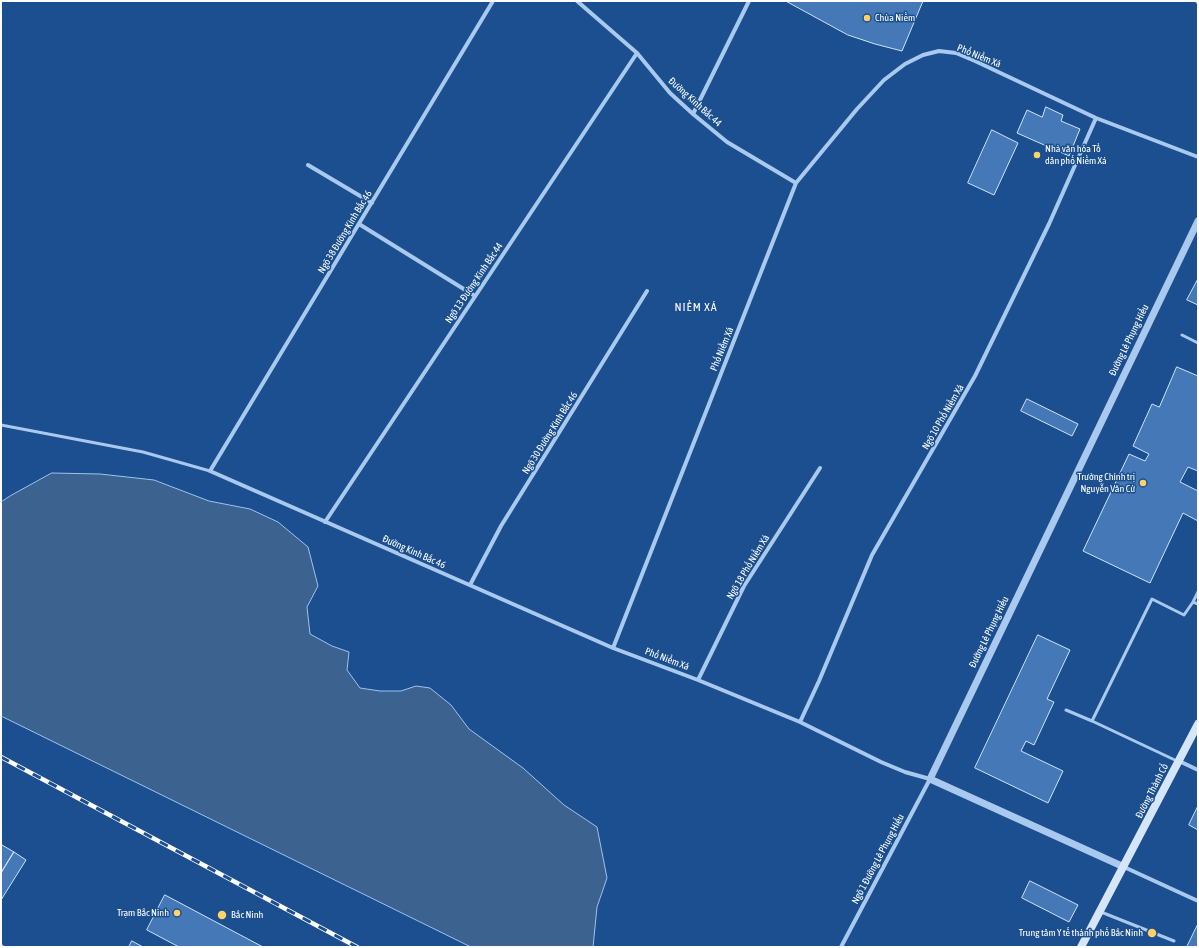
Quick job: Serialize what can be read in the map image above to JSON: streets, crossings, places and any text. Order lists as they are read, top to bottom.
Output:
{
  "streets": {
    "main road": ["Đường Thành Cổ"],
    "street": [
      "Phố Niềm Xá",
      "Đường Kinh Bắc 44",
      "Ngõ 38 Đường Kinh Bắc 46",
      "Ngõ 13 Đường Kinh Bắc 44",
      "Đường Lê Phụng Hiểu",
      "Ngõ 10 Phố Niềm Xá",
      "Ngõ 30 Đường Kinh Bắc 46",
      "Đường Kinh Bắc 46",
      "Ngõ 18 Phố Niềm Xá",
      "Ngõ 1 Đường Lê Phụng Hiểu"
    ]
  },
  "crossings": [
    ["Phố Niềm Xá", "Đường Kinh Bắc 44"],
    ["Phố Niềm Xá", "Đường Lê Phụng Hiểu"],
    ["Phố Niềm Xá", "Ngõ 10 Phố Niềm Xá"],
    ["Phố Niềm Xá", "Đường Kinh Bắc 46"],
    ["Phố Niềm Xá", "Ngõ 18 Phố Niềm Xá"],
    ["Phố Niềm Xá", "Ngõ 1 Đường Lê Phụng Hiểu"],
    ["Đường Kinh Bắc 44", "Ngõ 13 Đường Kinh Bắc 44"],
    ["Ngõ 38 Đường Kinh Bắc 46", "Đường Kinh Bắc 46"],
    ["Ngõ 13 Đường Kinh Bắc 44", "Đường Kinh Bắc 46"],
    ["Đường Lê Phụng Hiểu", "Ngõ 1 Đường Lê Phụng Hiểu"],
    ["Ngõ 30 Đường Kinh Bắc 46", "Đường Kinh Bắc 46"]
  ],
  "districts": ["NIỀM XÁ"],
  "places": [
    "Chùa Niềm",
    "Nhà văn hóa Tổ dân phố Niềm Xá",
    "Trường Chính trị Nguyễn Văn Cừ",
    "Trạm Bắc Ninh",
    "Bắc Ninh",
    "Trung tâm Y tế thành phố Bắc Ninh"
  ]
}
